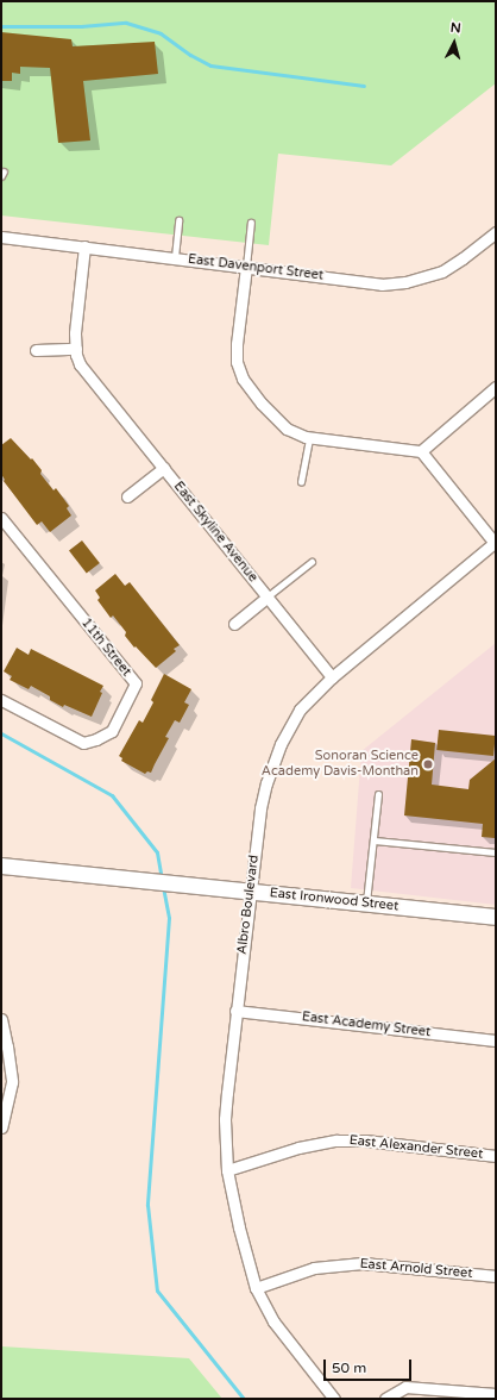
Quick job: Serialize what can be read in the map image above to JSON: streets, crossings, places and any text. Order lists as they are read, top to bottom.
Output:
{
  "streets": {
    "street": [
      "East Davenport Street",
      "East Skyline Avenue",
      "11th Street",
      "East Ironwood Street",
      "Albro Boulevard",
      "East Academy Street",
      "East Alexander Street",
      "East Arnold Street"
    ]
  },
  "crossings": [
    ["East Davenport Street", "East Skyline Avenue"],
    ["East Skyline Avenue", "Albro Boulevard"],
    ["East Ironwood Street", "Albro Boulevard"],
    ["Albro Boulevard", "East Academy Street"],
    ["Albro Boulevard", "East Alexander Street"],
    ["Albro Boulevard", "East Arnold Street"]
  ],
  "places": ["Sonoran Science Academy Davis-Monthan"],
  "scale_bar": "50 m",
  "north": "top"
}
